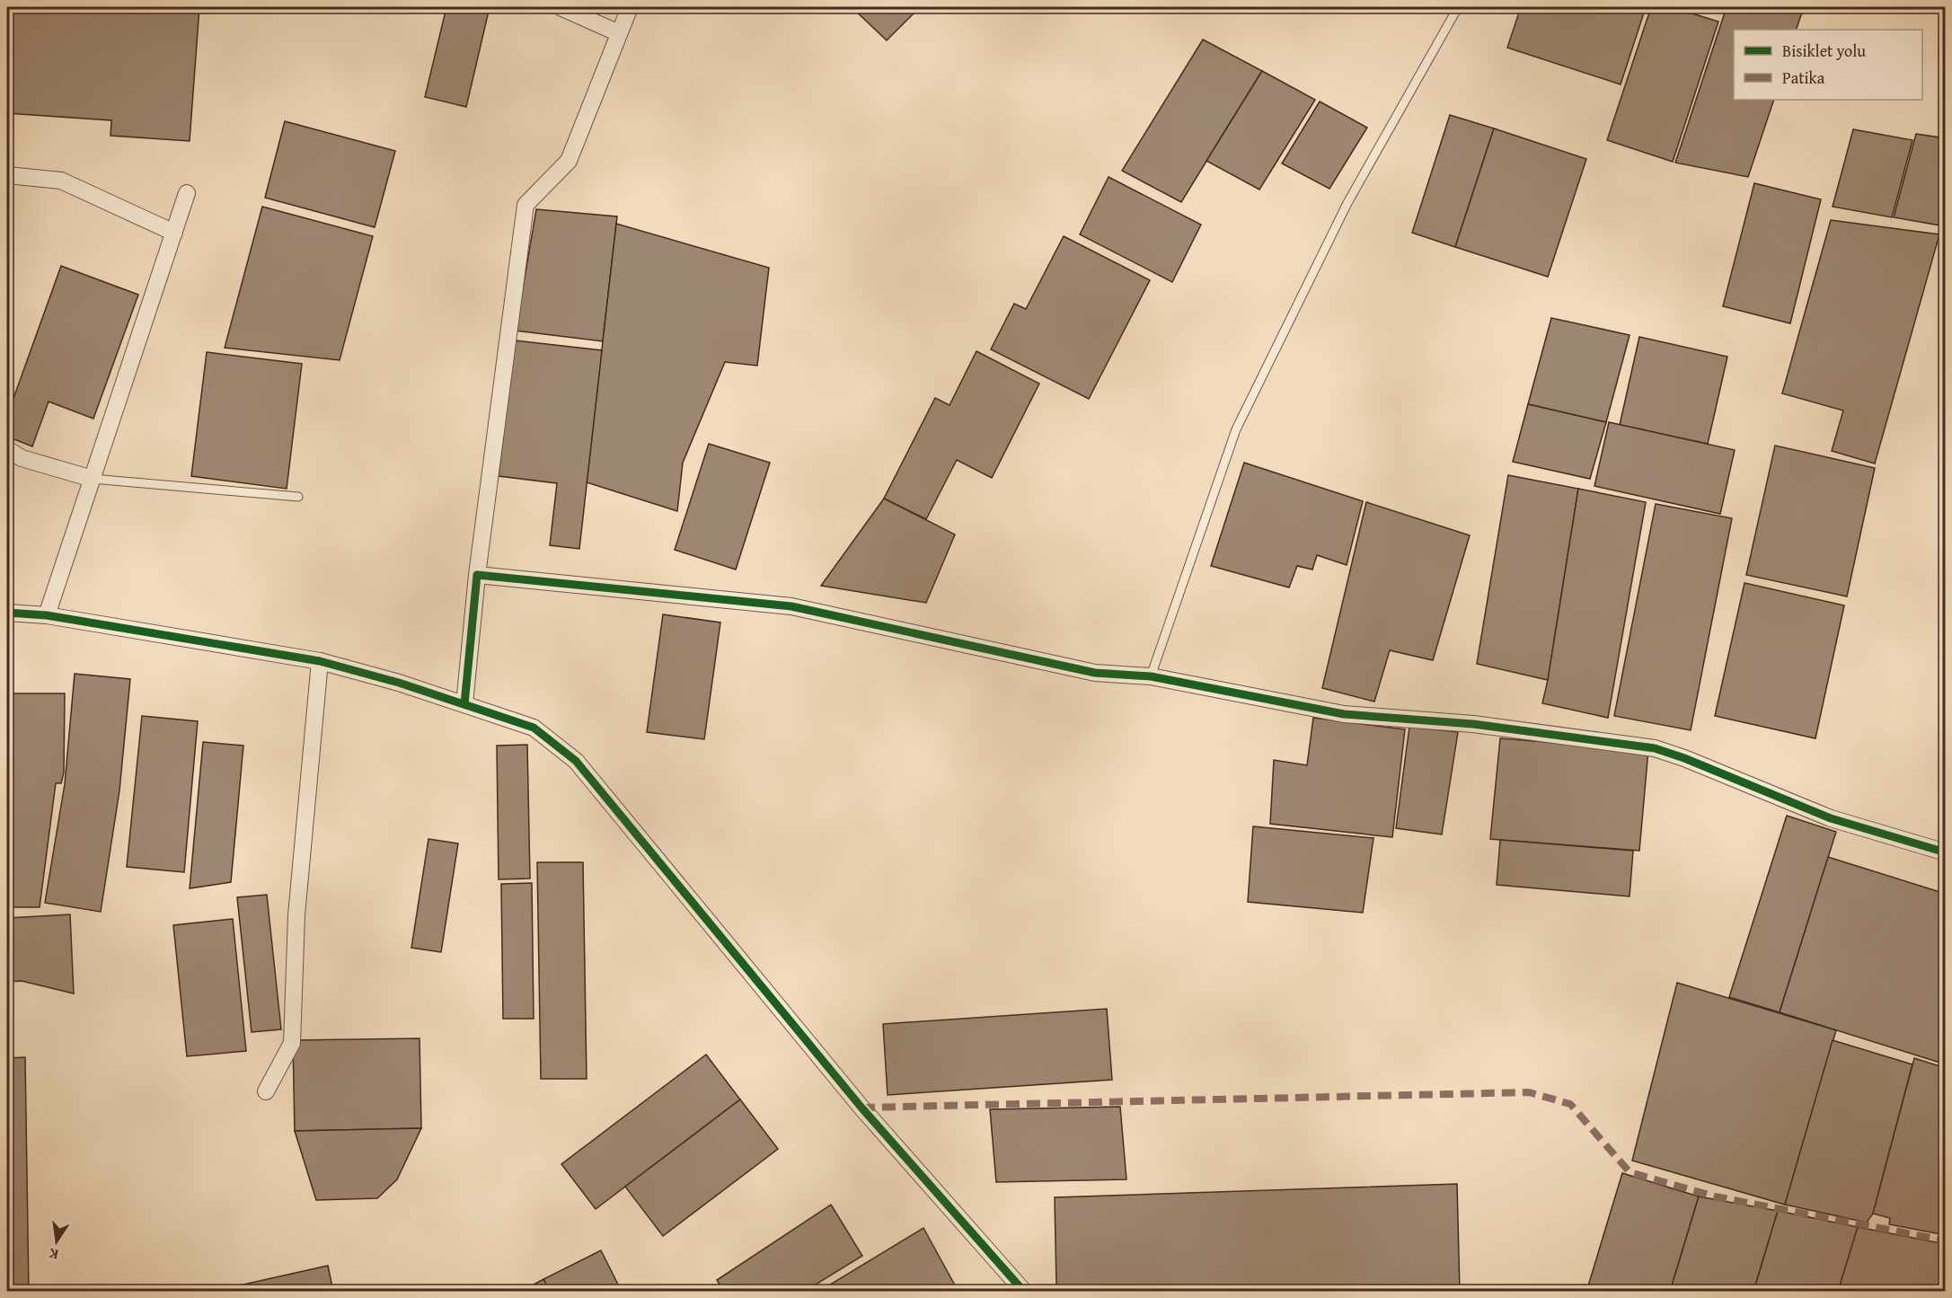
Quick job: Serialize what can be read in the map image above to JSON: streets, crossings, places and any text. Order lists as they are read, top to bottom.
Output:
{
  "legend": ["Bisiklet yolu", "Patika"],
  "north": "bottom"
}
